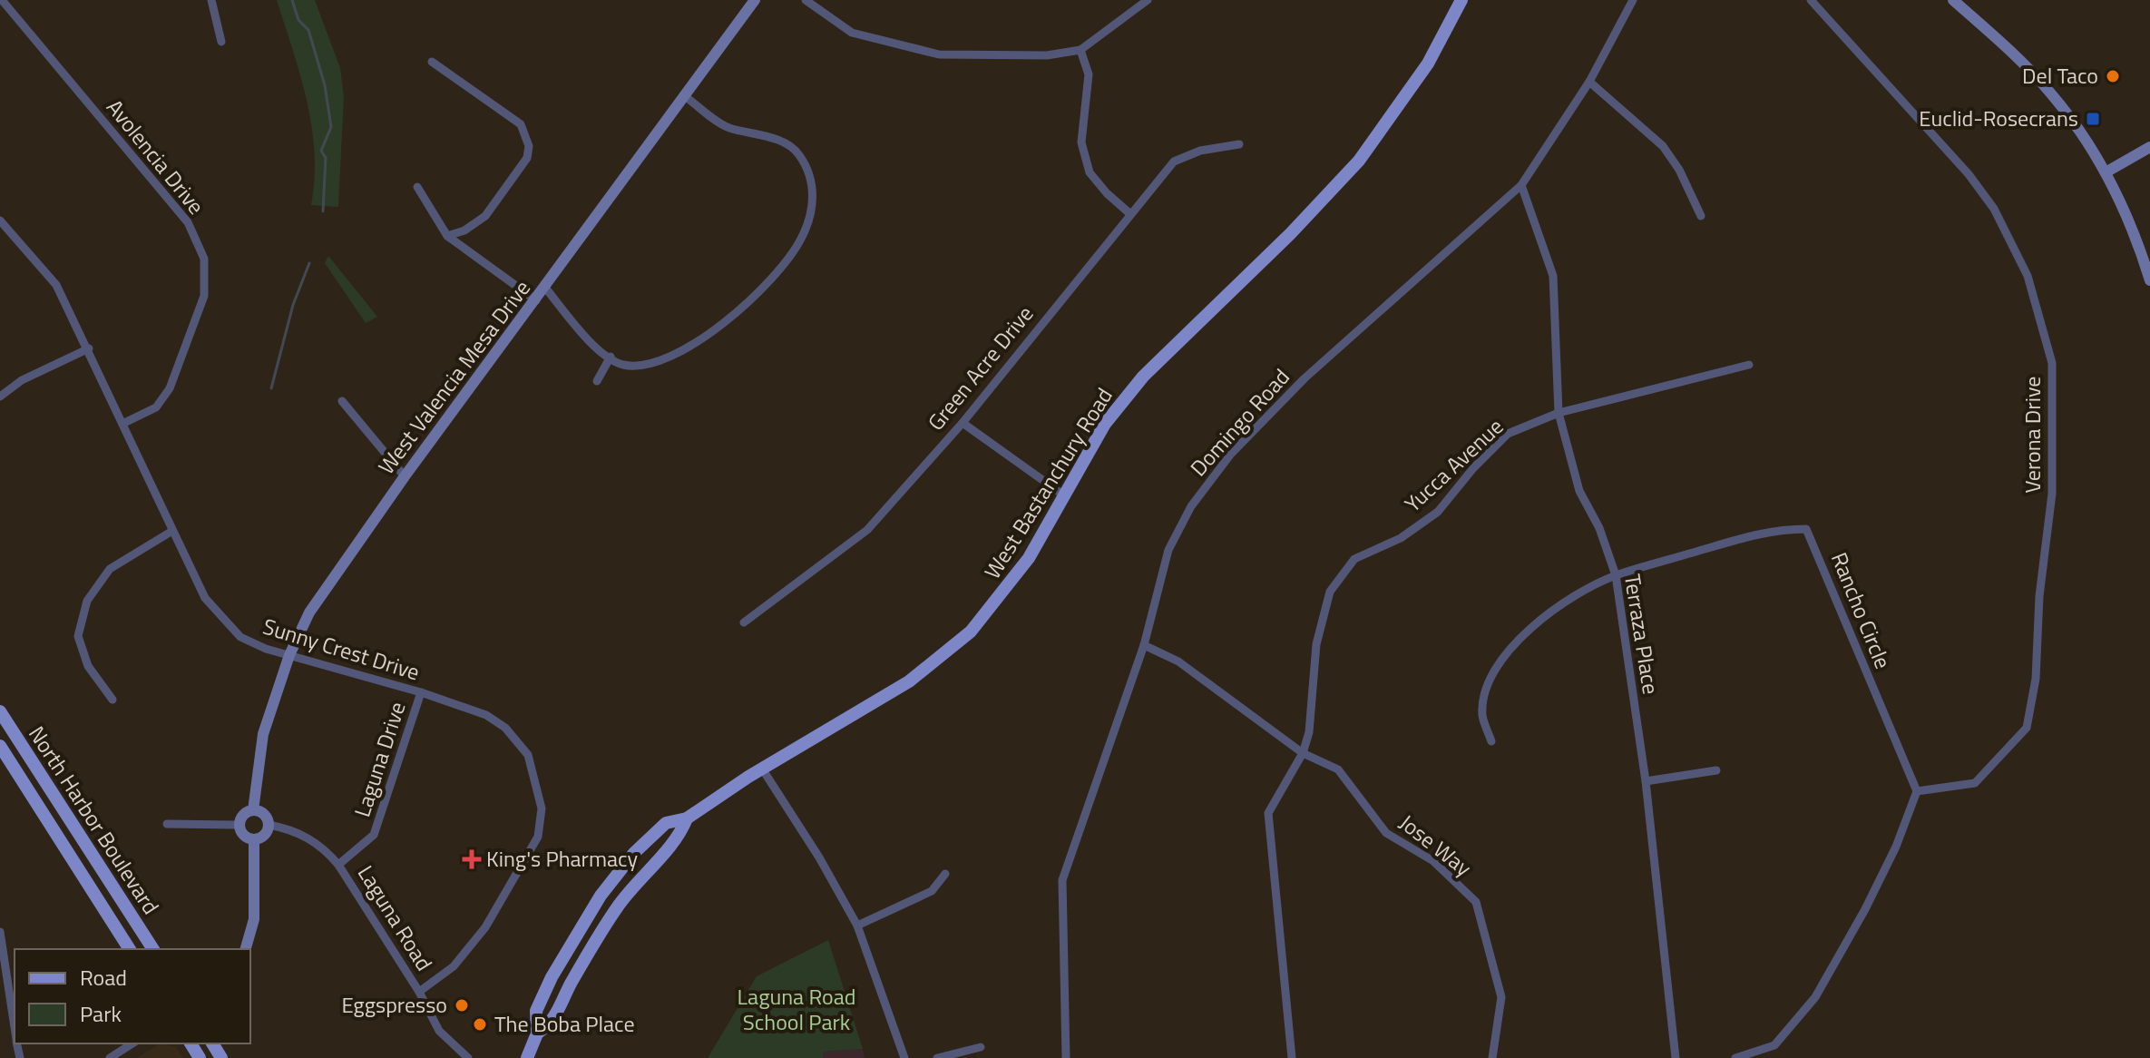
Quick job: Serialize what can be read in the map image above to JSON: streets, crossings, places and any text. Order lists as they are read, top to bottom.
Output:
{
  "streets": {
    "main road": ["West Bastanchury Road", "North Harbor Boulevard"],
    "street": [
      "Avolencia Drive",
      "Green Acre Drive",
      "West Valencia Mesa Drive",
      "Domingo Road",
      "Verona Drive",
      "Yucca Avenue",
      "Rancho Circle",
      "Terraza Place",
      "Sunny Crest Drive",
      "Laguna Drive",
      "Jose Way",
      "Laguna Road"
    ]
  },
  "crossings": [
    ["Avolencia Drive", "Sunny Crest Drive"],
    ["West Valencia Mesa Drive", "Sunny Crest Drive"],
    ["West Valencia Mesa Drive", "Laguna Road"],
    ["Domingo Road", "Terraza Place"],
    ["Domingo Road", "Jose Way"],
    ["Verona Drive", "Rancho Circle"],
    ["Yucca Avenue", "Terraza Place"],
    ["Yucca Avenue", "Jose Way"],
    ["Rancho Circle", "Terraza Place"],
    ["Sunny Crest Drive", "Laguna Drive"],
    ["Sunny Crest Drive", "Laguna Road"],
    ["Laguna Drive", "Laguna Road"]
  ],
  "parks": ["Laguna Road School Park"],
  "places": {
    "other": ["Del Taco", "Eggspresso", "The Boba Place"],
    "transit": ["Euclid-Rosecrans"],
    "health": ["King's Pharmacy"]
  },
  "legend": ["Road", "Park"]
}
